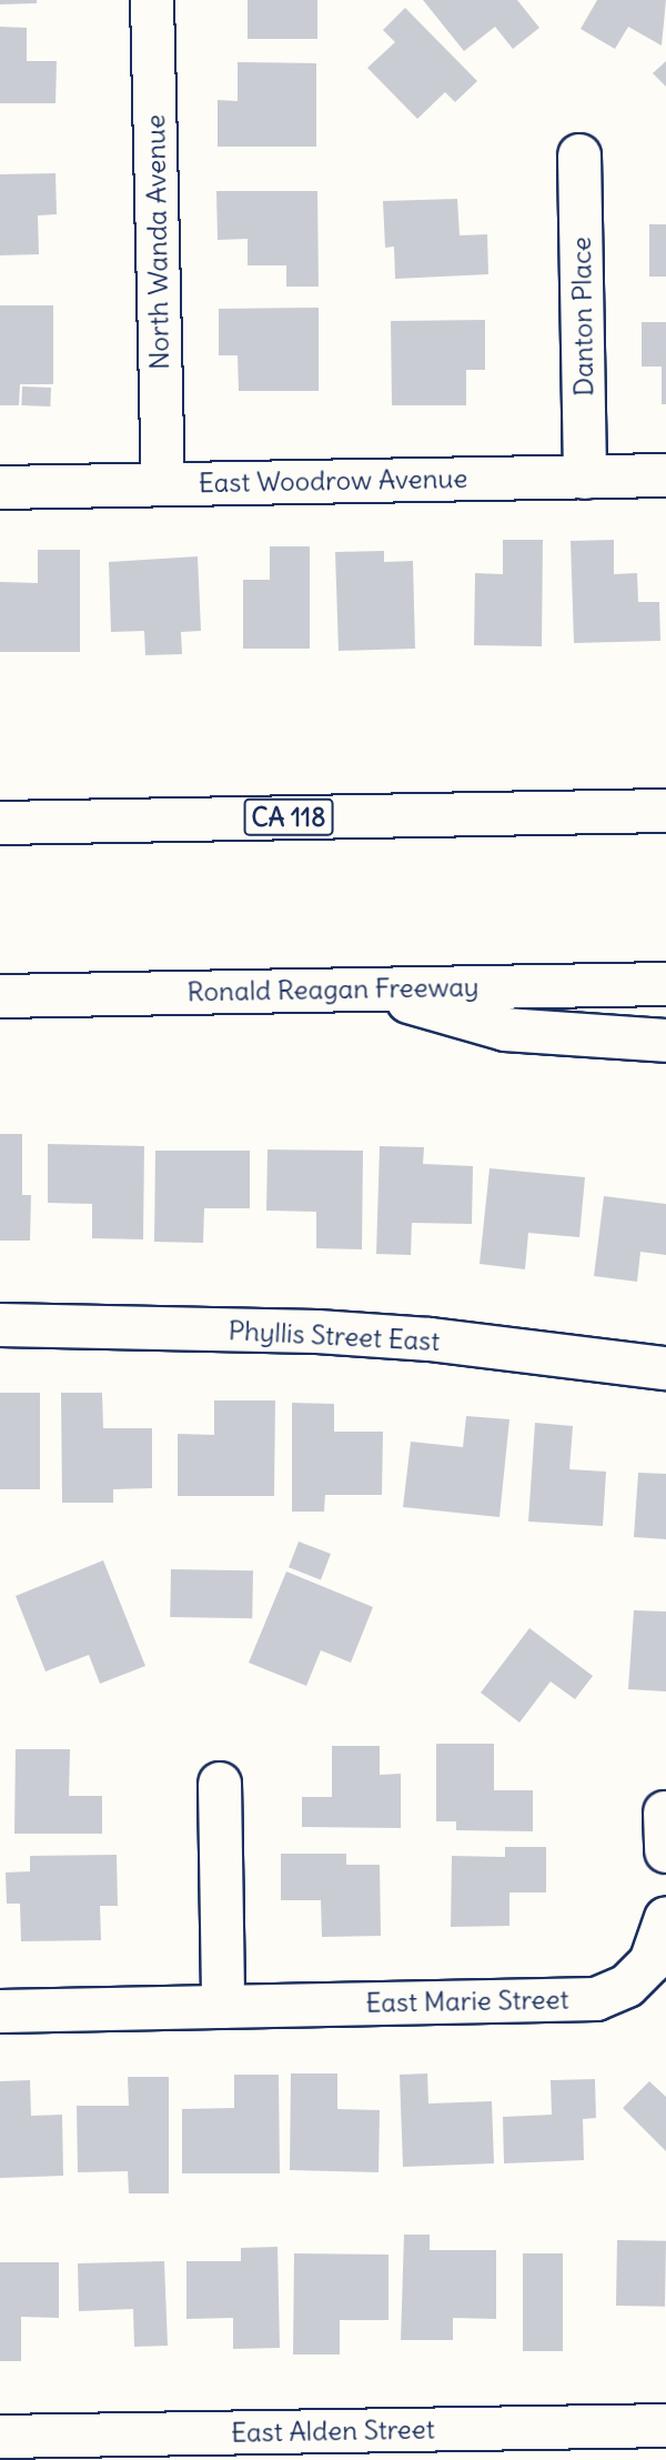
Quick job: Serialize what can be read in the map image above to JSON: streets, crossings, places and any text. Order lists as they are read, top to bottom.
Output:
{
  "streets": {
    "main road": [
      "North Wanda Avenue",
      "Danton Place",
      "East Woodrow Avenue",
      "CA 118",
      "Ronald Reagan Freeway",
      "Phyllis Street East",
      "East Marie Street",
      "East Alden Street"
    ]
  },
  "crossings": [
    ["North Wanda Avenue", "East Woodrow Avenue"],
    ["Danton Place", "East Woodrow Avenue"]
  ]
}
